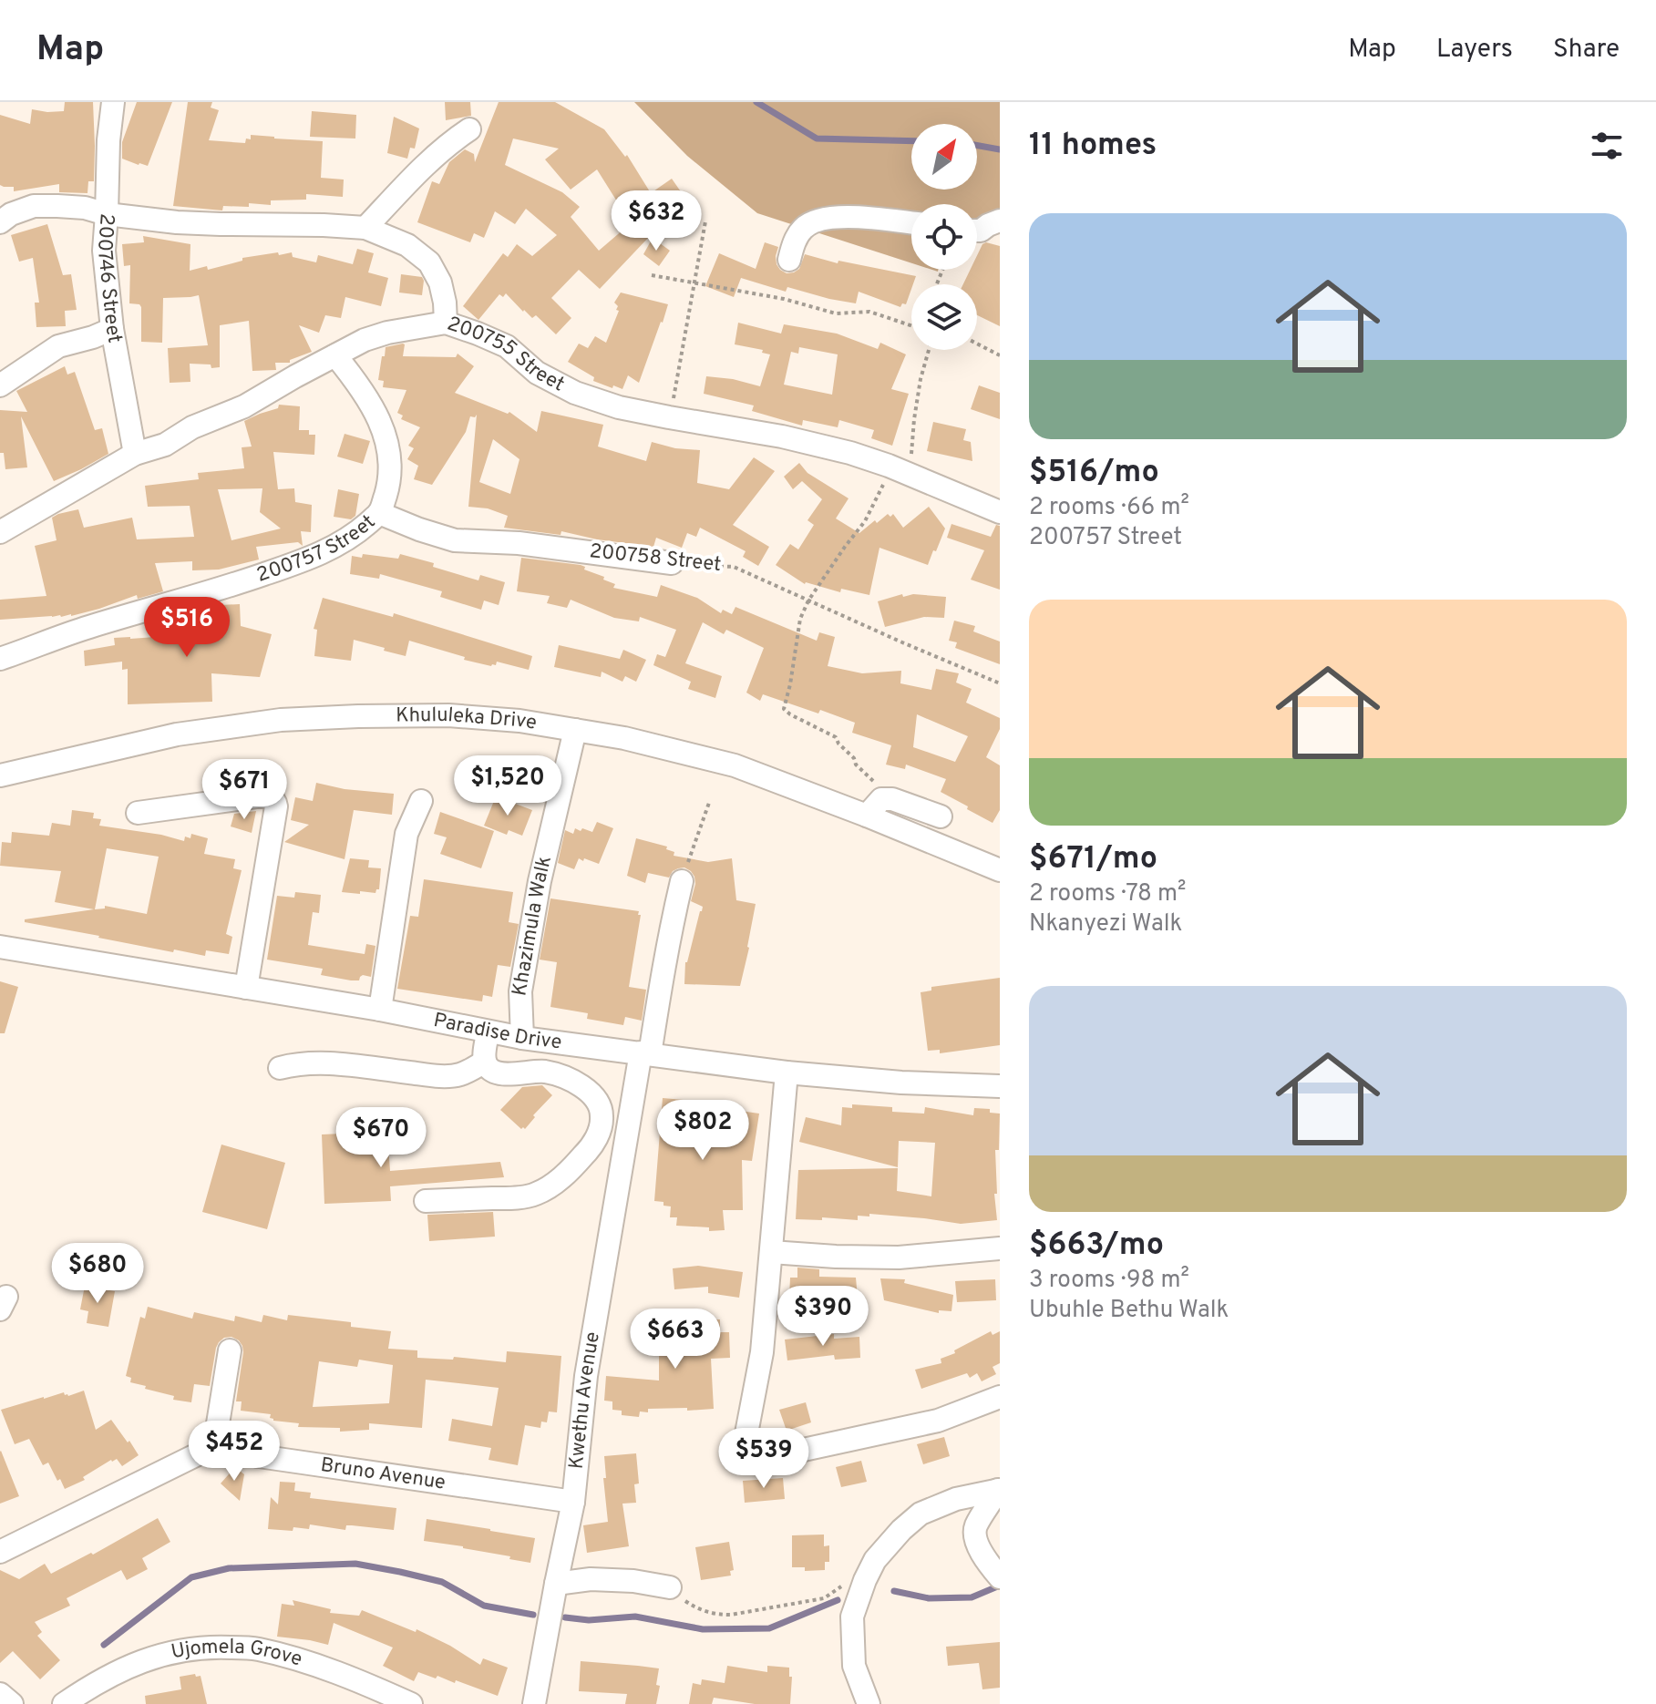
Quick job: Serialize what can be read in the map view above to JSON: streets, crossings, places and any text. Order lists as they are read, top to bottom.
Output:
{
  "streets": {
    "street": [
      "200746 Street",
      "200755 Street",
      "200757 Street",
      "200758 Street",
      "Khululeka Drive",
      "Khazimula Walk",
      "Paradise Drive",
      "Kwethu Avenue",
      "Bruno Avenue",
      "Ujomela Grove"
    ]
  },
  "crossings": [
    ["200746 Street", "200755 Street"],
    ["200755 Street", "200757 Street"],
    ["200757 Street", "200758 Street"],
    ["Khululeka Drive", "Khazimula Walk"],
    ["Khazimula Walk", "Paradise Drive"],
    ["Paradise Drive", "Kwethu Avenue"],
    ["Kwethu Avenue", "Bruno Avenue"]
  ],
  "north": "top right",
  "page": {
    "header": "Map",
    "nav": ["Map", "Layers", "Share"],
    "heading": "11 homes",
    "list": [
      {
        "name": "$516/mo",
        "note": "2 rooms · 66 m² · 200757 Street"
      },
      {
        "name": "$671/mo",
        "note": "2 rooms · 78 m² · Nkanyezi Walk"
      },
      {
        "name": "$663/mo",
        "note": "3 rooms · 98 m² · Ubuhle Bethu Walk"
      }
    ],
    "price": [
      "$632",
      "$516",
      "$1,520",
      "$671",
      "$802",
      "$670",
      "$680",
      "$390",
      "$663",
      "$452",
      "$539"
    ]
  }
}
